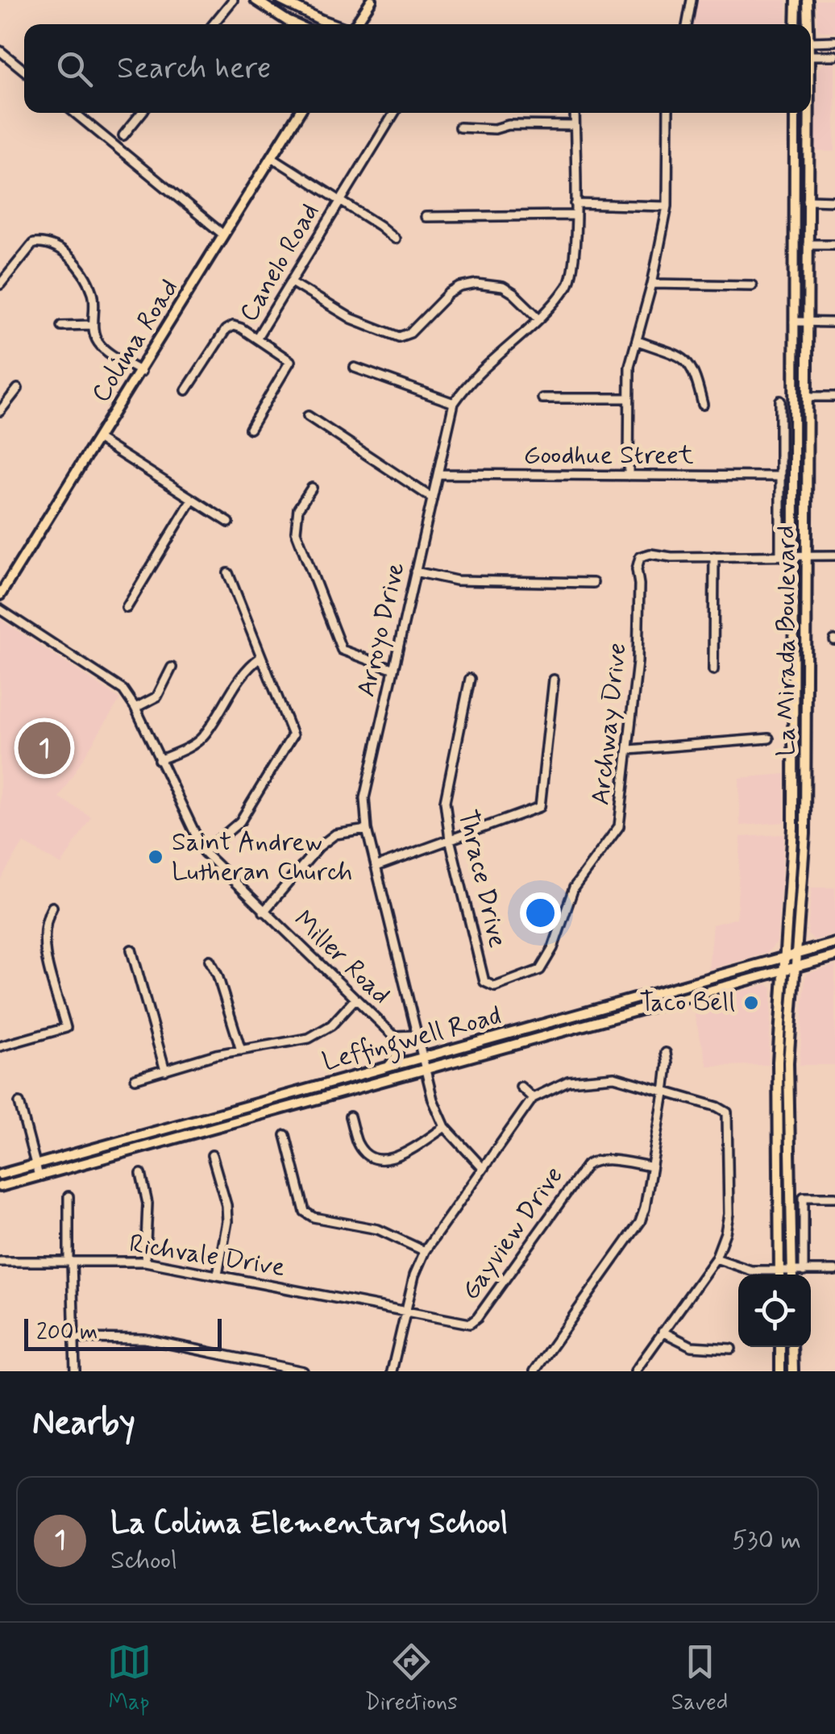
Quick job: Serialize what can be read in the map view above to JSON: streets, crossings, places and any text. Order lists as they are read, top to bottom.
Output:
{
  "streets": {
    "main road": ["Colima Road", "La Mirada Boulevard", "Leffingwell Road"],
    "street": [
      "Canelo Road",
      "Goodhue Street",
      "Arroyo Drive",
      "Archway Drive",
      "Thrace Drive",
      "Miller Road",
      "Gayview Drive",
      "Richvale Drive"
    ]
  },
  "crossings": [
    ["Goodhue Street", "Arroyo Drive"],
    ["Goodhue Street", "La Mirada Boulevard"],
    ["Arroyo Drive", "Miller Road"],
    ["Arroyo Drive", "Leffingwell Road"],
    ["La Mirada Boulevard", "Leffingwell Road"],
    ["Archway Drive", "Thrace Drive"],
    ["Gayview Drive", "Richvale Drive"]
  ],
  "places": ["Saint Andrew Lutheran Church", "Taco Bell"],
  "scale_bar": "200 m",
  "page": {
    "search": "Search here",
    "pins": "1",
    "scale": "200 m",
    "heading": "Nearby",
    "list": [
      {
        "mark": "1",
        "name": "La Colima Elementary School",
        "note": "School",
        "value": "530 m"
      }
    ],
    "nav": ["Map", "Directions", "Saved"]
  }
}
